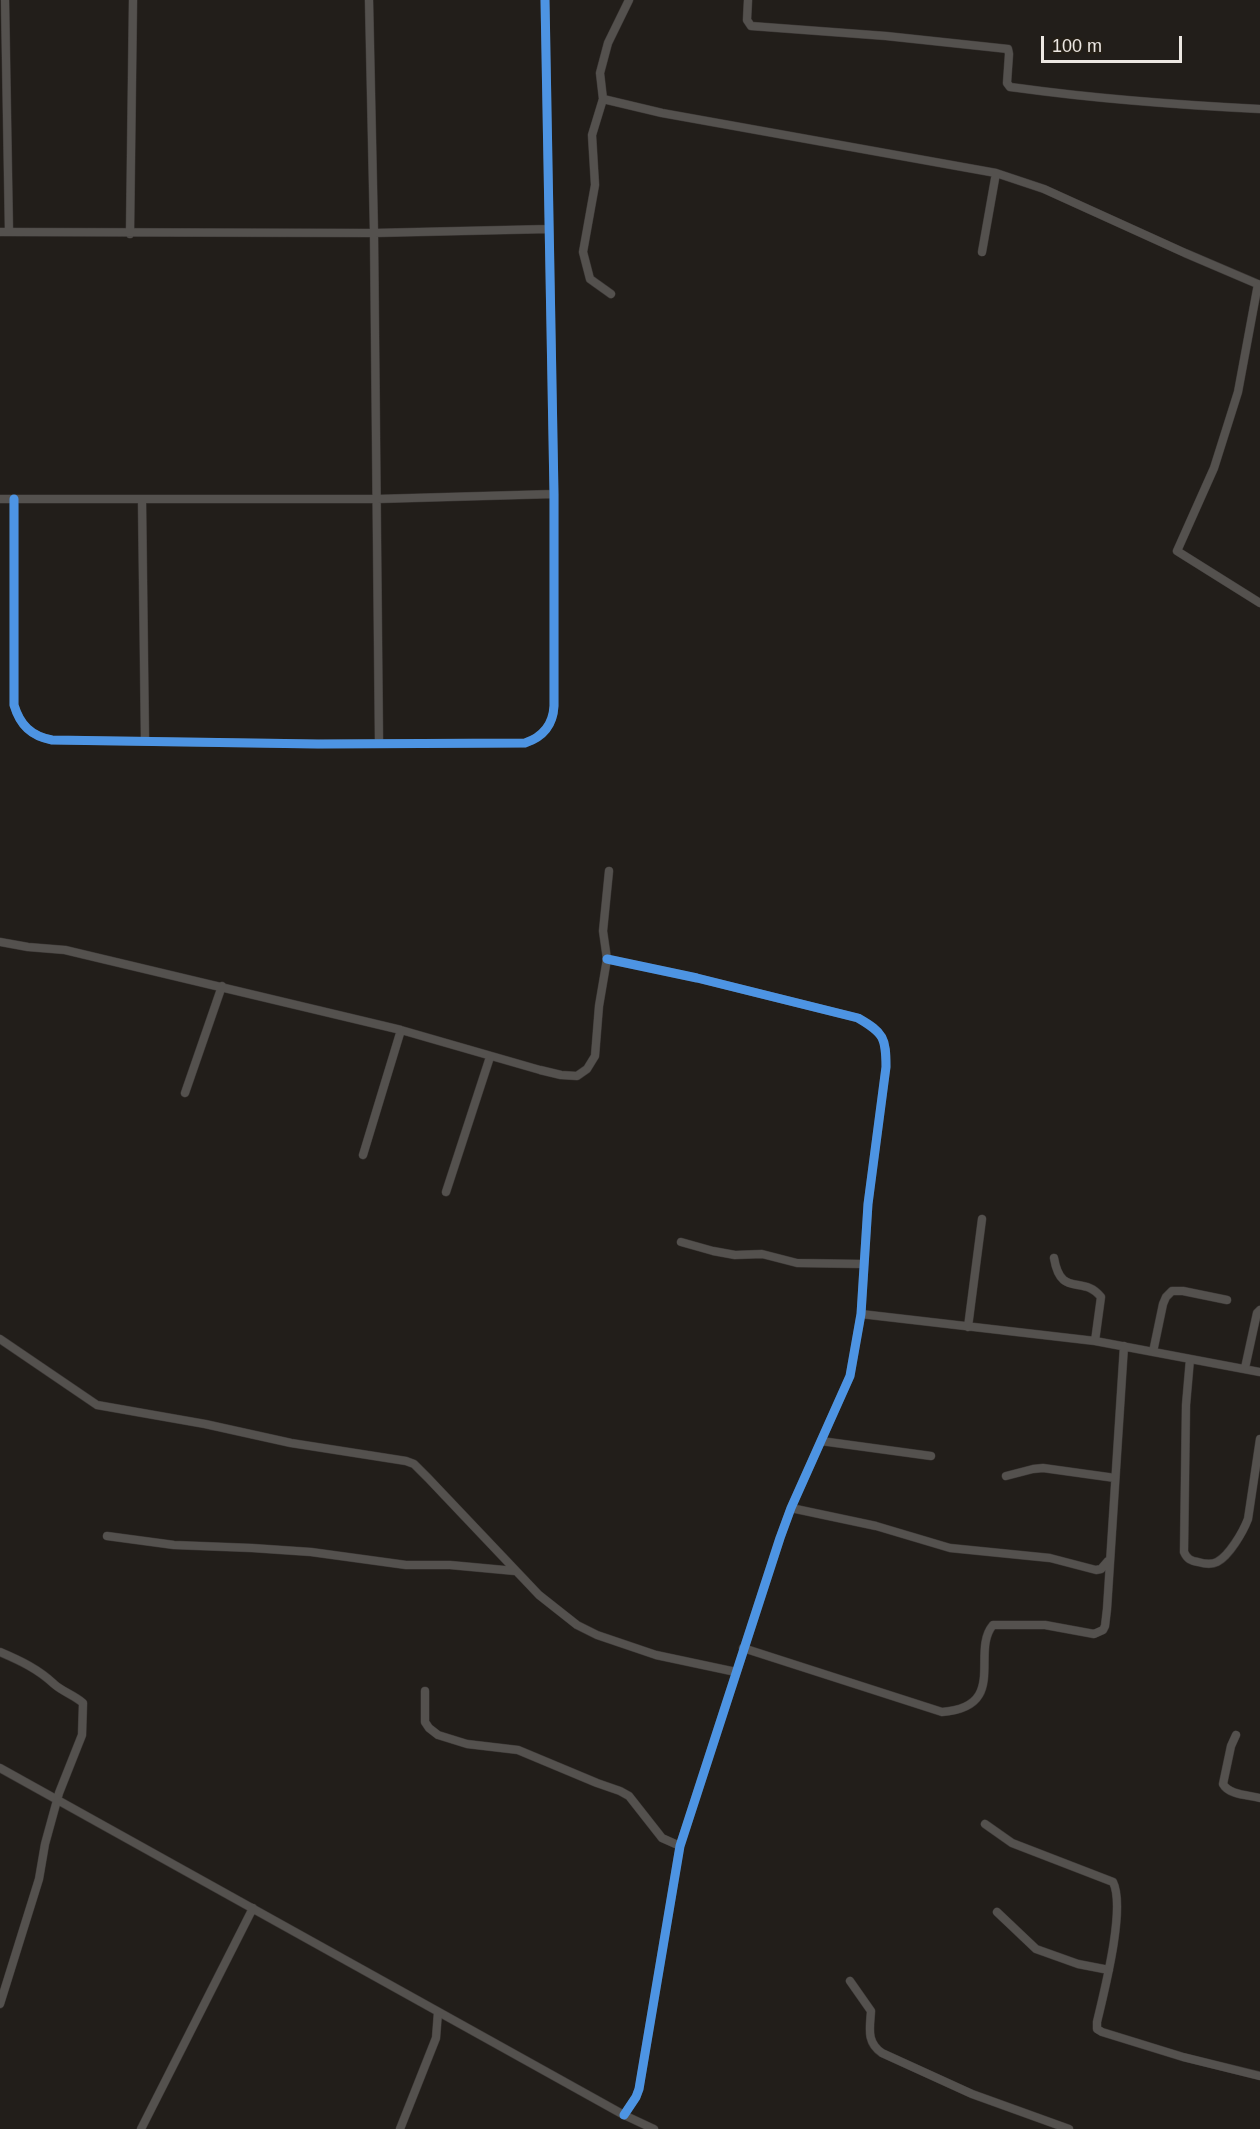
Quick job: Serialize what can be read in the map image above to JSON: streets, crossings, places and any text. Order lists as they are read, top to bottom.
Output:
{
  "scale_bar": "100 m"
}
